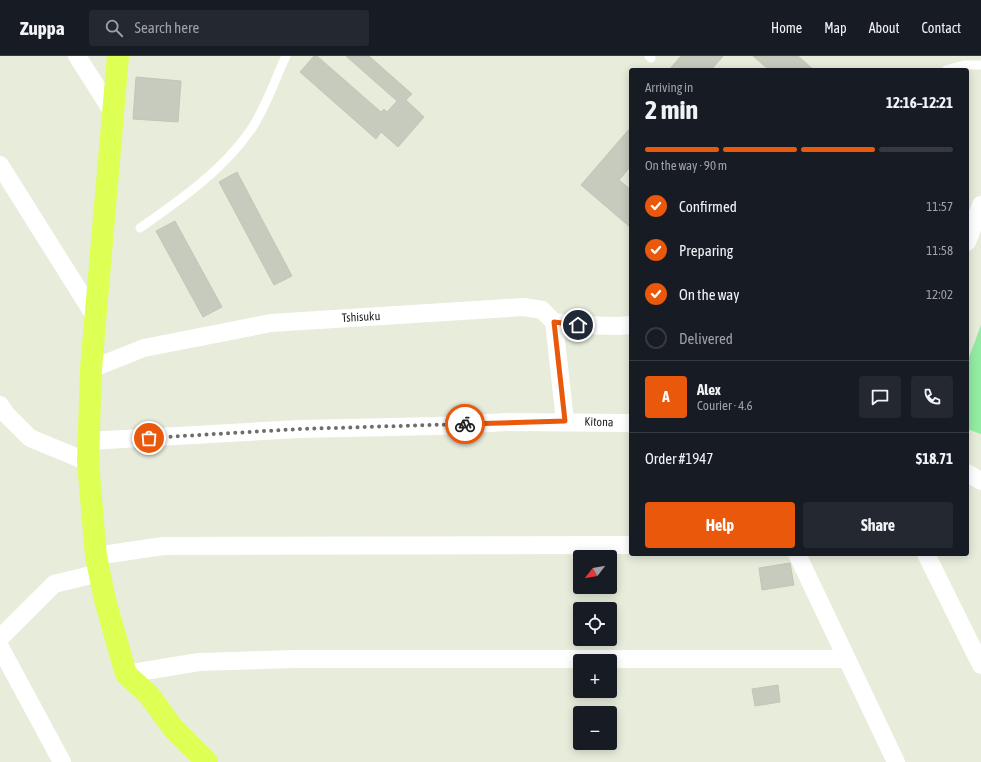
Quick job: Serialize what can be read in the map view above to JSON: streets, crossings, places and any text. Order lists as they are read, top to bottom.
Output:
{
  "streets": {
    "street": ["Tshisuku", "Kitona"]
  },
  "north": "bottom left",
  "page": {
    "header": "Zuppa",
    "search": "Search here",
    "nav": [
      "Home",
      "Map",
      "About",
      "Contact"
    ],
    "heading": ["2 min", "Arriving in", "12:16–12:21"],
    "panel": [
      "Alex",
      "Courier · 4.6",
      "Order #1947",
      "$18.71"
    ],
    "bar": "On the way · 90 m",
    "list": [
      ["Confirmed", "11:57"],
      ["Preparing", "11:58"],
      ["On the way", "12:02"],
      "Delivered"
    ],
    "round": "A",
    "buttons": ["Help", "Share"],
    "map_buttons": ["+", "−"]
  }
}
